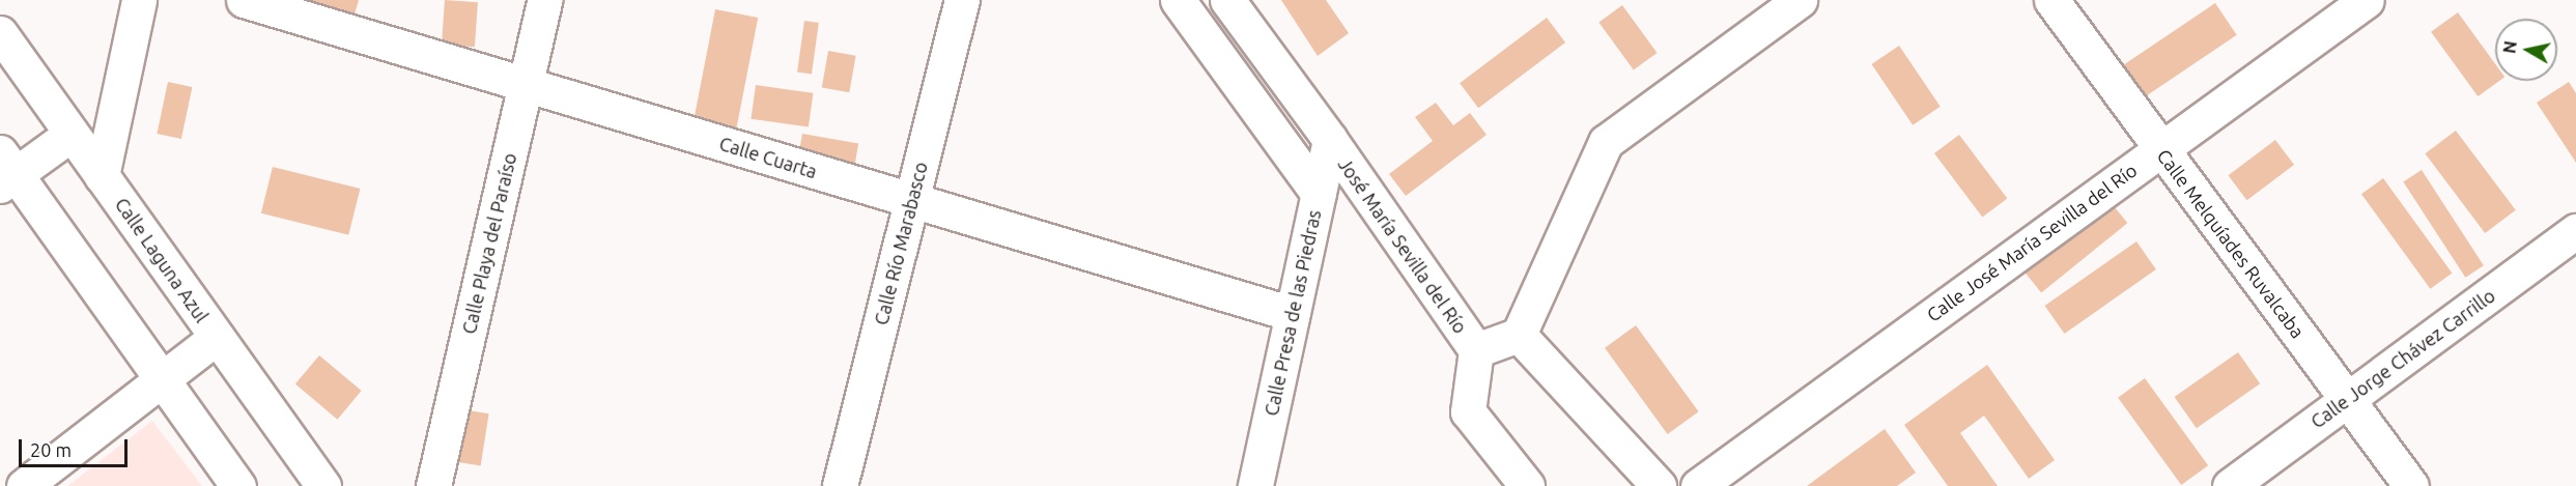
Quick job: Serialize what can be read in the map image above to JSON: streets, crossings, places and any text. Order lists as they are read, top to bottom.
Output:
{
  "streets": {
    "street": [
      "Calle Cuarta",
      "Calle José María Sevilla del Río",
      "Calle Playa del Paraíso",
      "Calle Río Marabasco",
      "Calle Melquíades Ruvalcaba",
      "José María Sevilla del Río",
      "Calle Laguna Azul",
      "Calle Presa de las Piedras",
      "Calle Jorge Chávez Carrillo"
    ]
  },
  "crossings": [
    ["Calle Cuarta", "Calle Playa del Paraíso"],
    ["Calle Cuarta", "Calle Río Marabasco"],
    ["Calle Cuarta", "Calle Presa de las Piedras"],
    ["Calle José María Sevilla del Río", "Calle Melquíades Ruvalcaba"],
    ["Calle Melquíades Ruvalcaba", "Calle Jorge Chávez Carrillo"],
    ["José María Sevilla del Río", "Calle Presa de las Piedras"]
  ],
  "scale_bar": "20 m",
  "north": "left"
}
